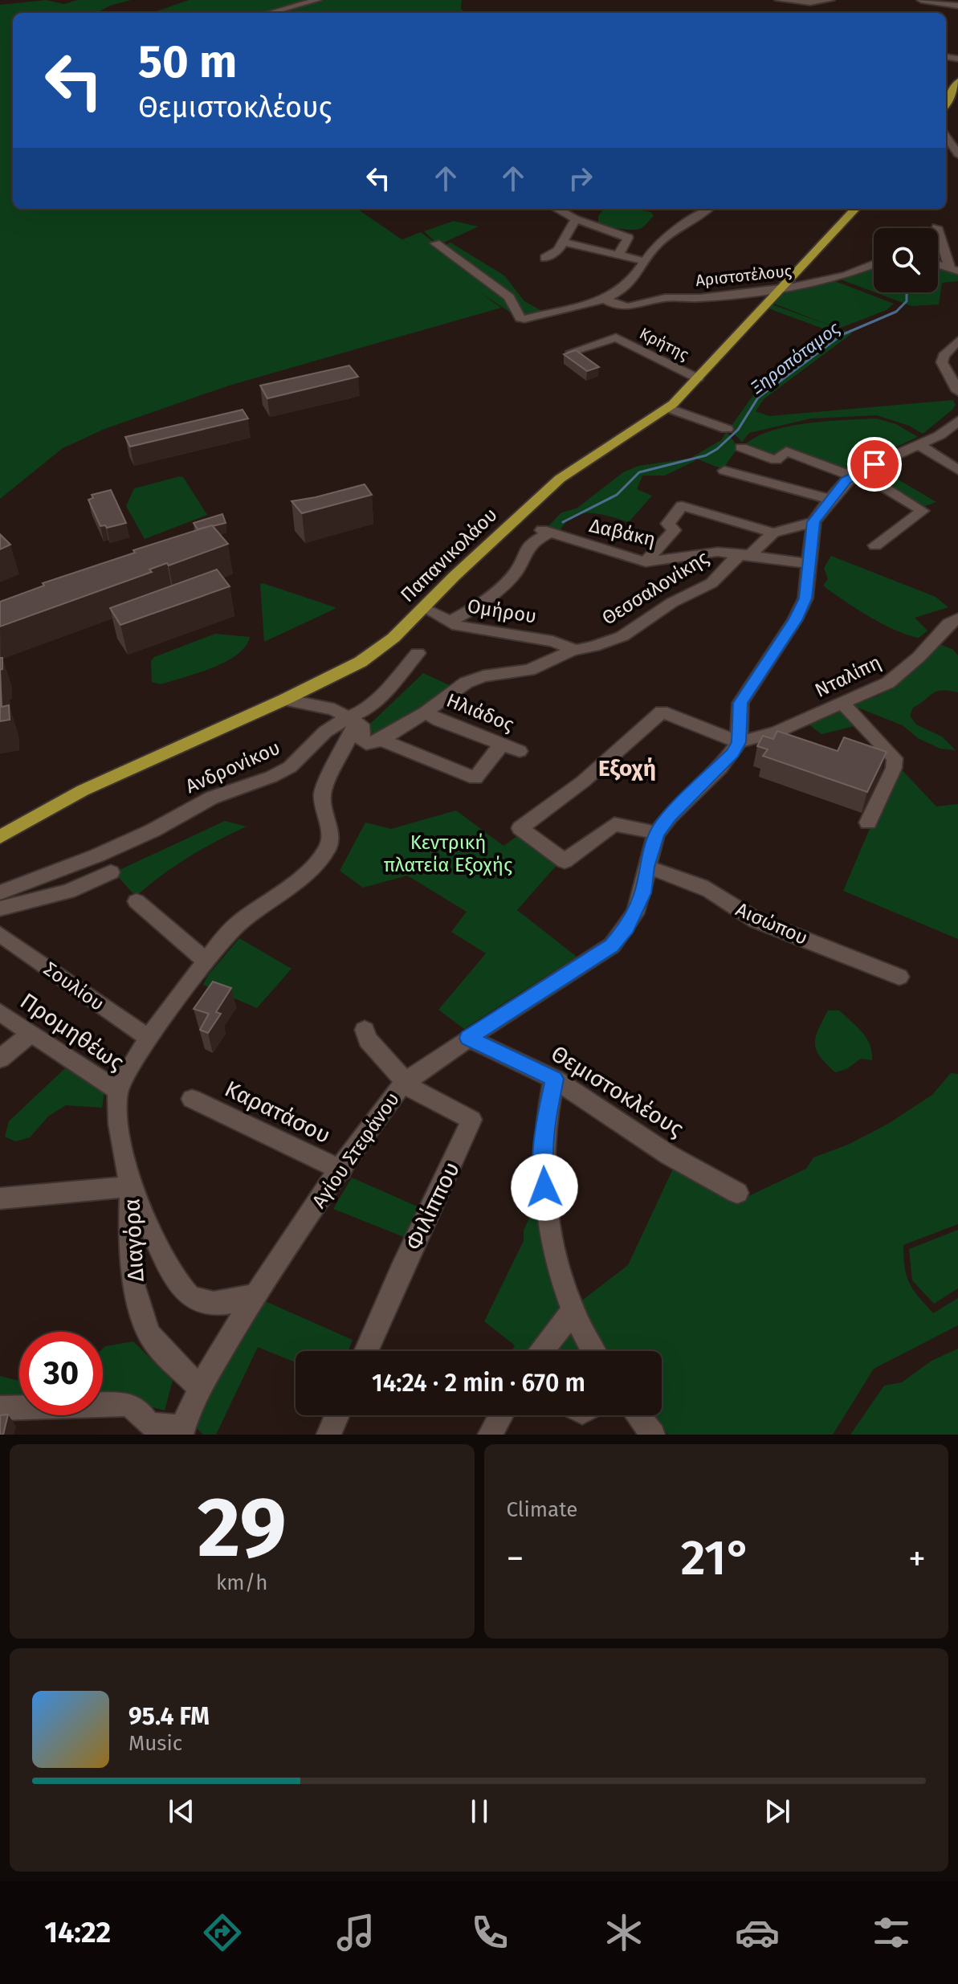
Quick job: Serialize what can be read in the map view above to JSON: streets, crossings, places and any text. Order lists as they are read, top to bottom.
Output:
{
  "streets": {
    "main road": ["Παπανικολάου"],
    "street": [
      "Αριστοτέλους",
      "Κρήτης",
      "Δαβάκη",
      "Θεσσαλονίκης",
      "Ομήρου",
      "Νταλίπη",
      "Ηλιάδος",
      "Ανδρονίκου",
      "Αισώπου",
      "Σουλίου",
      "Προμηθέως",
      "Θεμιστοκλέους",
      "Καρατάσου",
      "Αγίου Στεφάνου",
      "Φιλίππου",
      "Διαγόρα"
    ]
  },
  "crossings": [
    ["Αριστοτέλους", "Παπανικολάου"],
    ["Κρήτης", "Παπανικολάου"],
    ["Δαβάκη", "Θεσσαλονίκης"],
    ["Δαβάκη", "Ομήρου"],
    ["Παπανικολάου", "Ομήρου"],
    ["Θεσσαλονίκης", "Ομήρου"],
    ["Θεσσαλονίκης", "Ηλιάδος"],
    ["Νταλίπη", "Αγίου Στεφάνου"],
    ["Αισώπου", "Αγίου Στεφάνου"],
    ["Θεμιστοκλέους", "Αγίου Στεφάνου"],
    ["Καρατάσου", "Αγίου Στεφάνου"],
    ["Αγίου Στεφάνου", "Φιλίππου"]
  ],
  "districts": ["Εξοχή"],
  "water": ["Ξηροπόταμος"],
  "parks": ["Κεντρική πλατεία Εξοχής"],
  "page": {
    "turn": ["50 m", "Θεμιστοκλέους"],
    "limit": "30",
    "trip": "14:24 · 2 min · 670 m",
    "tile": [
      ["29", "km/h"],
      "Climate"
    ],
    "heat": ["−", "21°", "+"],
    "song": ["95.4 FM", "Music"],
    "tabs": "14:22"
  }
}
